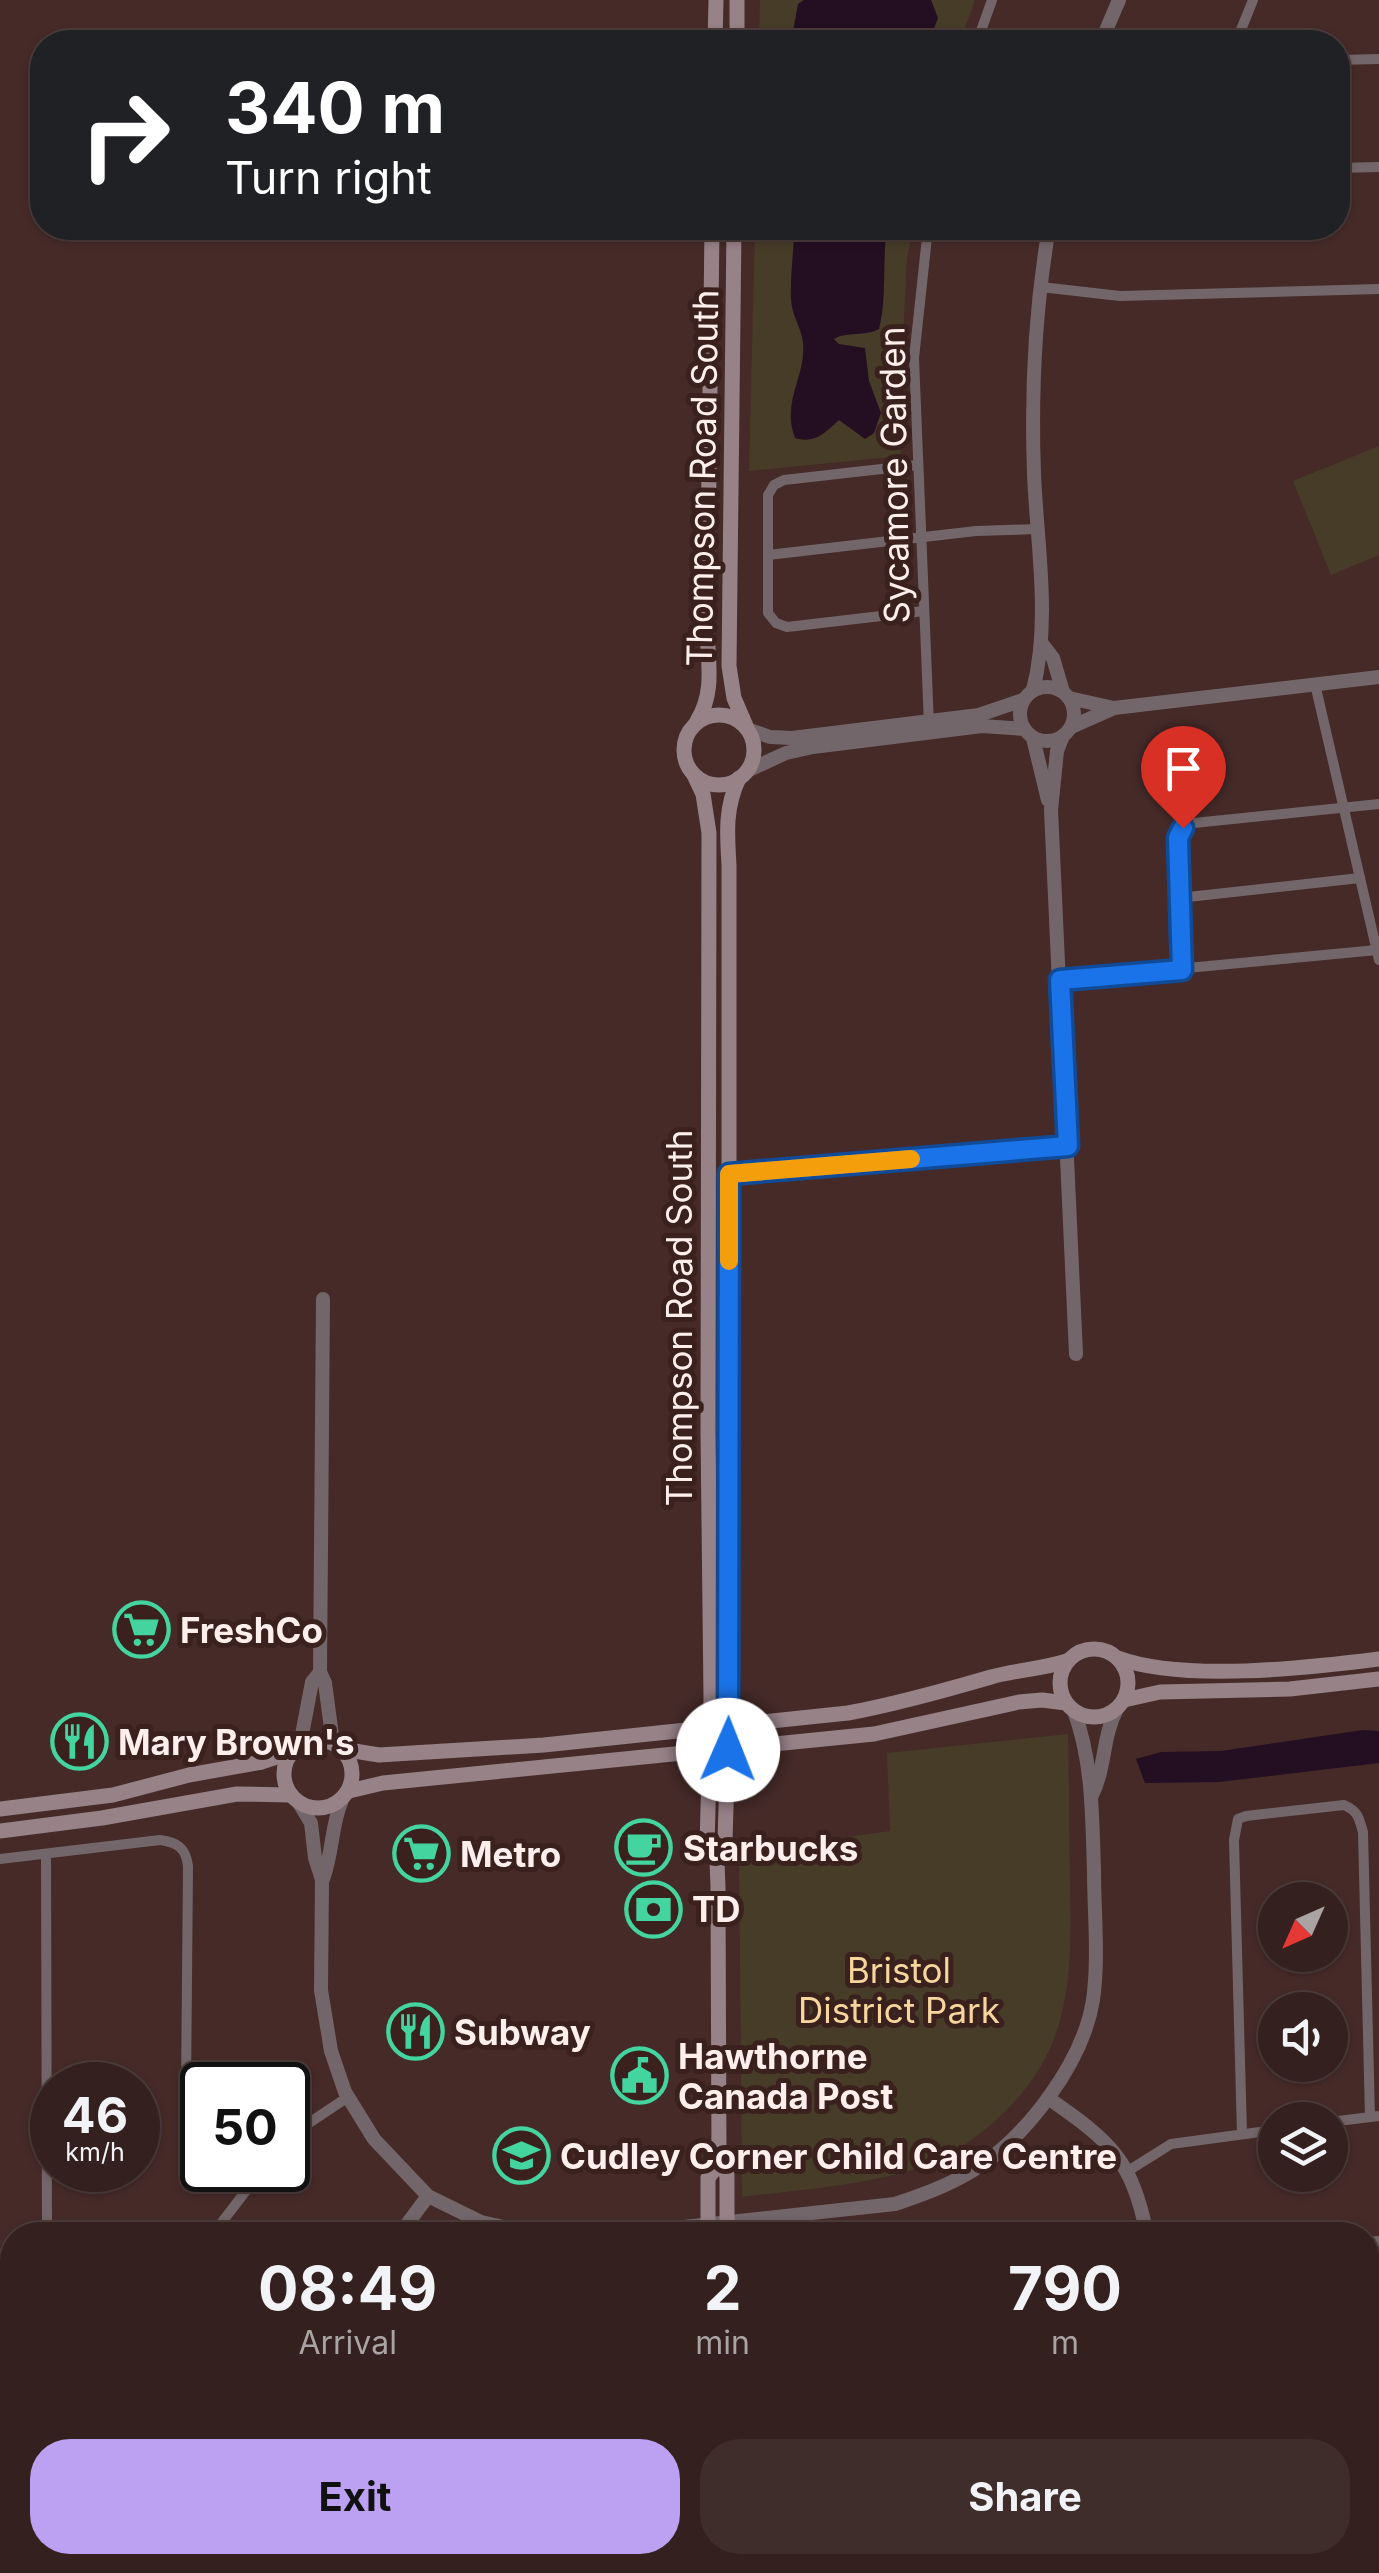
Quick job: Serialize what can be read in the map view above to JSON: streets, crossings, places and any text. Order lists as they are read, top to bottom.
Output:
{
  "streets": {
    "main road": ["Thompson Road South"],
    "street": ["Sycamore Garden"]
  },
  "parks": ["Bristol District Park"],
  "places": {
    "supermarket": ["FreshCo", "Metro"],
    "restaurant": ["Mary Brown's", "Subway"],
    "cafe": ["Starbucks"],
    "bank": ["TD"],
    "public building": ["Hawthorne Canada Post"],
    "school or university": ["Cudley Corner Child Care Centre"]
  },
  "north": "bottom left",
  "page": {
    "turn": ["340 m", "Turn right"],
    "speed": "46 km/h",
    "limit": "50",
    "eta": [
      "08:49",
      "Arrival",
      "2",
      "min",
      "790",
      "m"
    ],
    "buttons": ["Exit", "Share"]
  }
}
